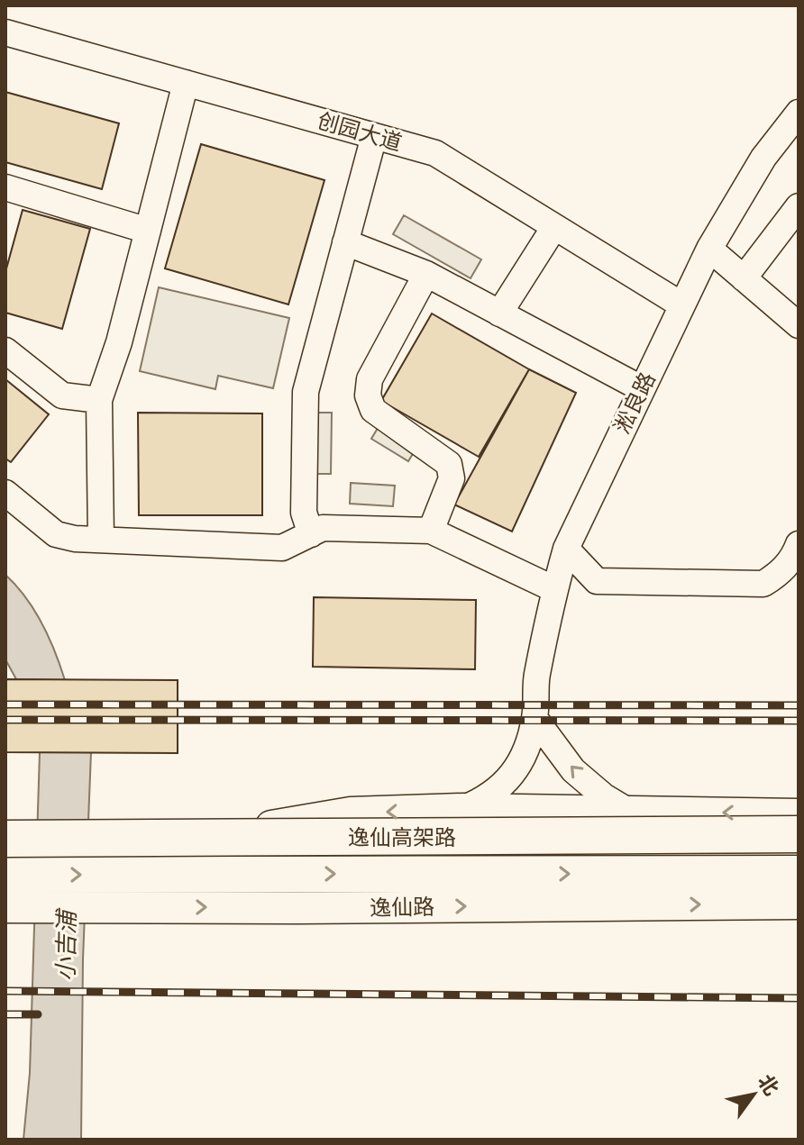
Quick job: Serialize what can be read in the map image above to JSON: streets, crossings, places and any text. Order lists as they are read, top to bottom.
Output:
{
  "streets": {
    "highway": ["逸仙高架路"],
    "main road": ["逸仙路"],
    "street": ["创园大道", "淞良路"]
  },
  "crossings": [
    ["创园大道", "淞良路"]
  ],
  "water": ["小吉浦"],
  "north": "top right"
}
